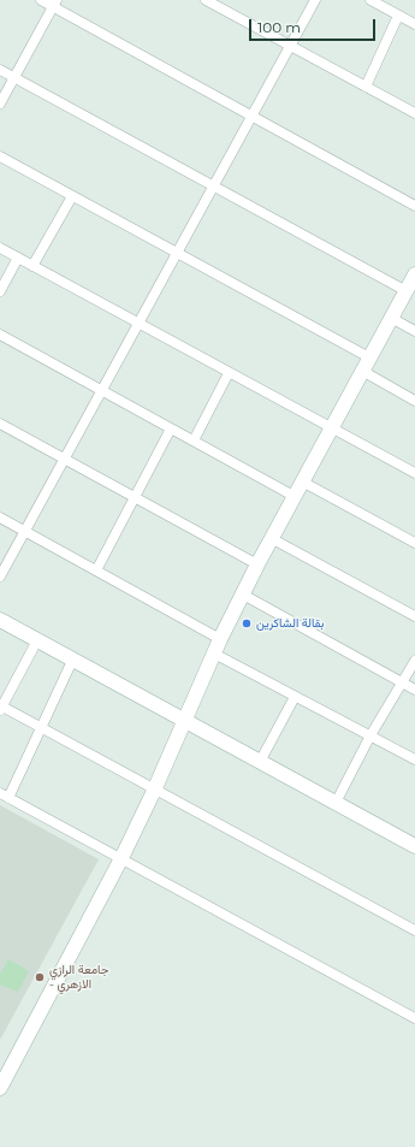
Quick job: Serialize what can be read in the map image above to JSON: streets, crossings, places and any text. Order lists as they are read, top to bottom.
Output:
{
  "places": ["بقالة الشاكرين", "جامعة الرازي - الازهري"],
  "scale_bar": "100 m"
}
